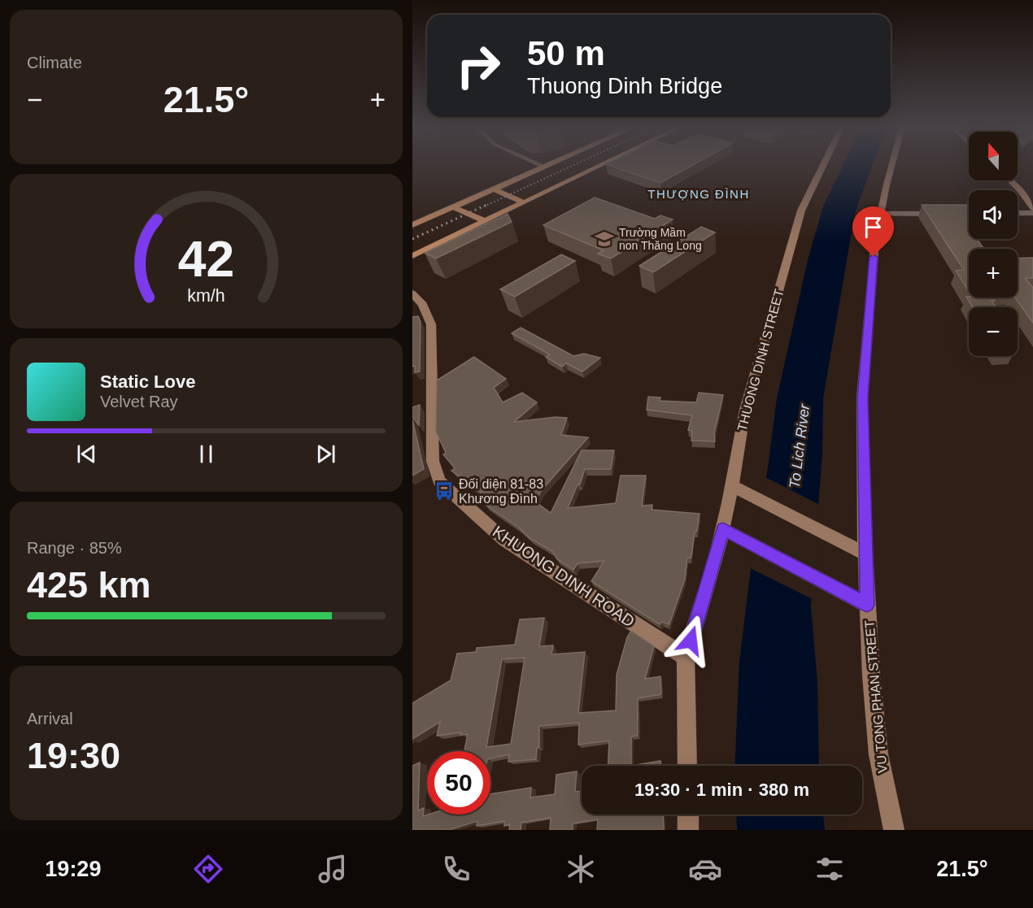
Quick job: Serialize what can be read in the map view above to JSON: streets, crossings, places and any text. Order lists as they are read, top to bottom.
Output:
{
  "streets": {
    "main road": ["THUONG DINH STREET", "KHUONG DINH ROAD", "VU TONG PHAN STREET"]
  },
  "crossings": [
    ["THUONG DINH STREET", "KHUONG DINH ROAD"]
  ],
  "districts": ["THƯỢNG ĐÌNH"],
  "water": ["To Lich River"],
  "places": {
    "school or university": ["Trường Mầm non Thăng Long"],
    "bus stop": ["Đối diện 81-83 Khương Đình"]
  },
  "north": "top",
  "page": {
    "tile": [
      "Climate",
      ["Range · 85%", "425 km"],
      ["Arrival", "19:30"]
    ],
    "turn": ["50 m", "Thuong Dinh Bridge"],
    "heat": ["−", "21.5°", "+"],
    "map_buttons": ["+", "−"],
    "song": ["Static Love", "Velvet Ray"],
    "limit": "50",
    "trip": "19:30 · 1 min · 380 m",
    "tabs": ["19:29", "21.5°"],
    "gauge": ["42", "km/h"]
  }
}
